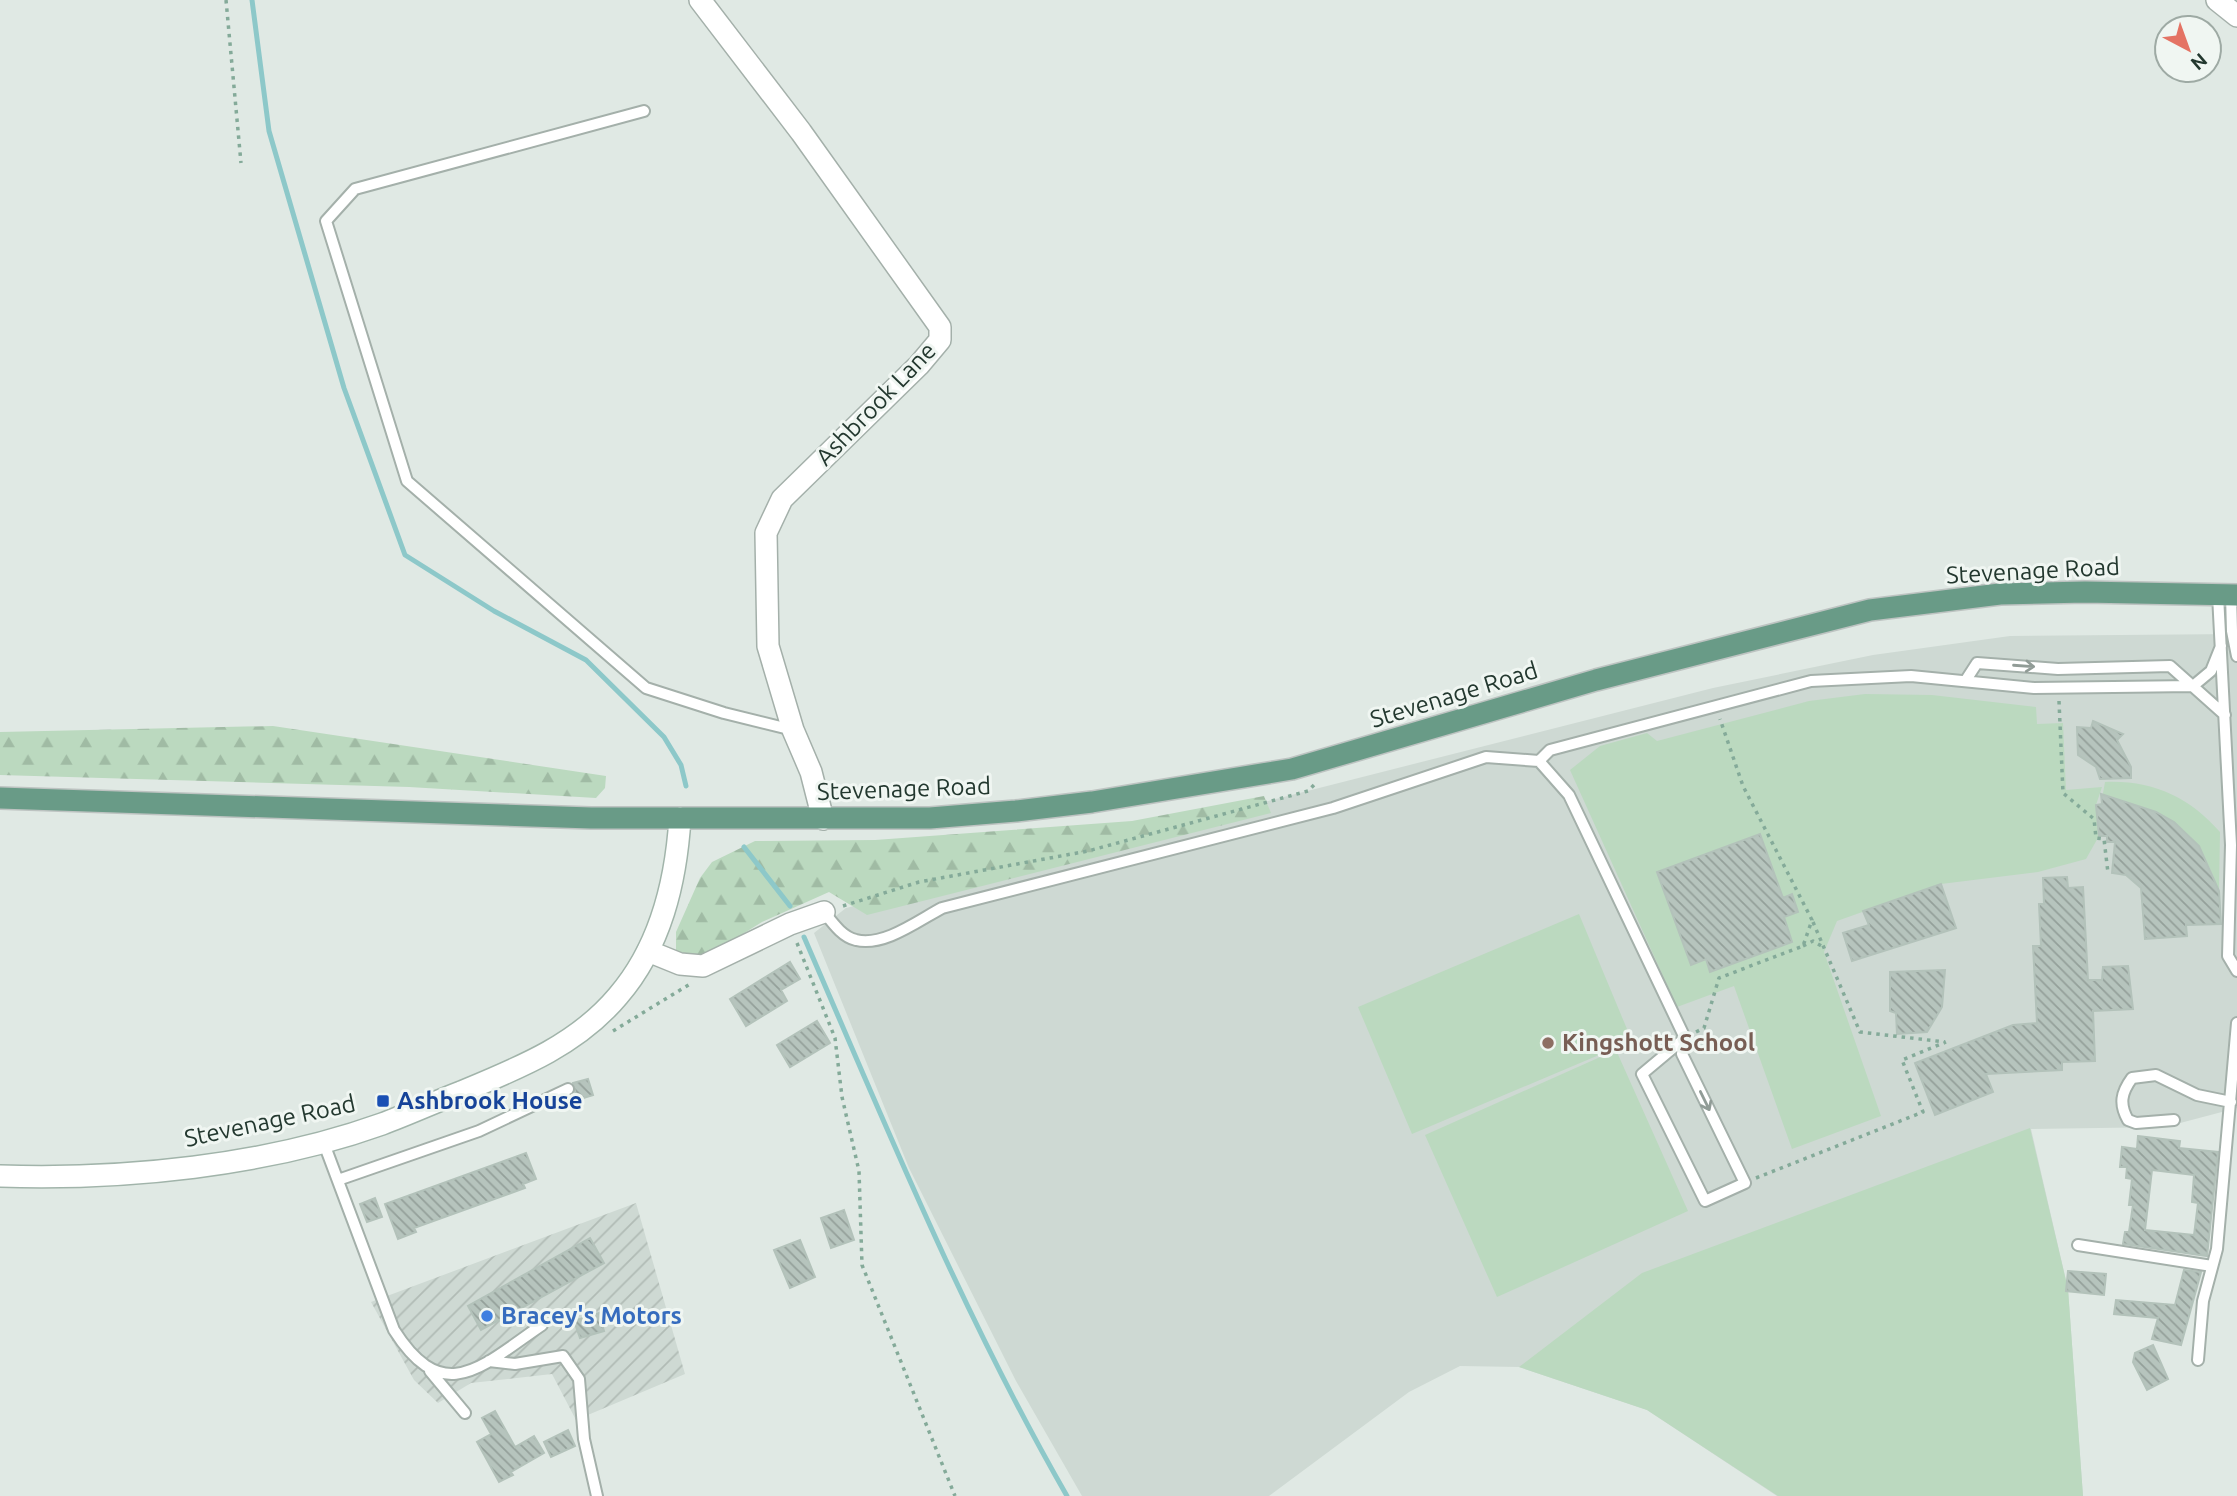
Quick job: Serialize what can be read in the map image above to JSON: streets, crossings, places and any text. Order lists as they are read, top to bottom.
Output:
{
  "streets": {
    "main road": ["Stevenage Road"],
    "street": ["Ashbrook Lane"]
  },
  "crossings": [
    ["Ashbrook Lane", "Stevenage Road"]
  ],
  "places": {
    "other": ["Kingshott School", "Bracey's Motors"],
    "transit": ["Ashbrook House"]
  },
  "north": "bottom right"
}
